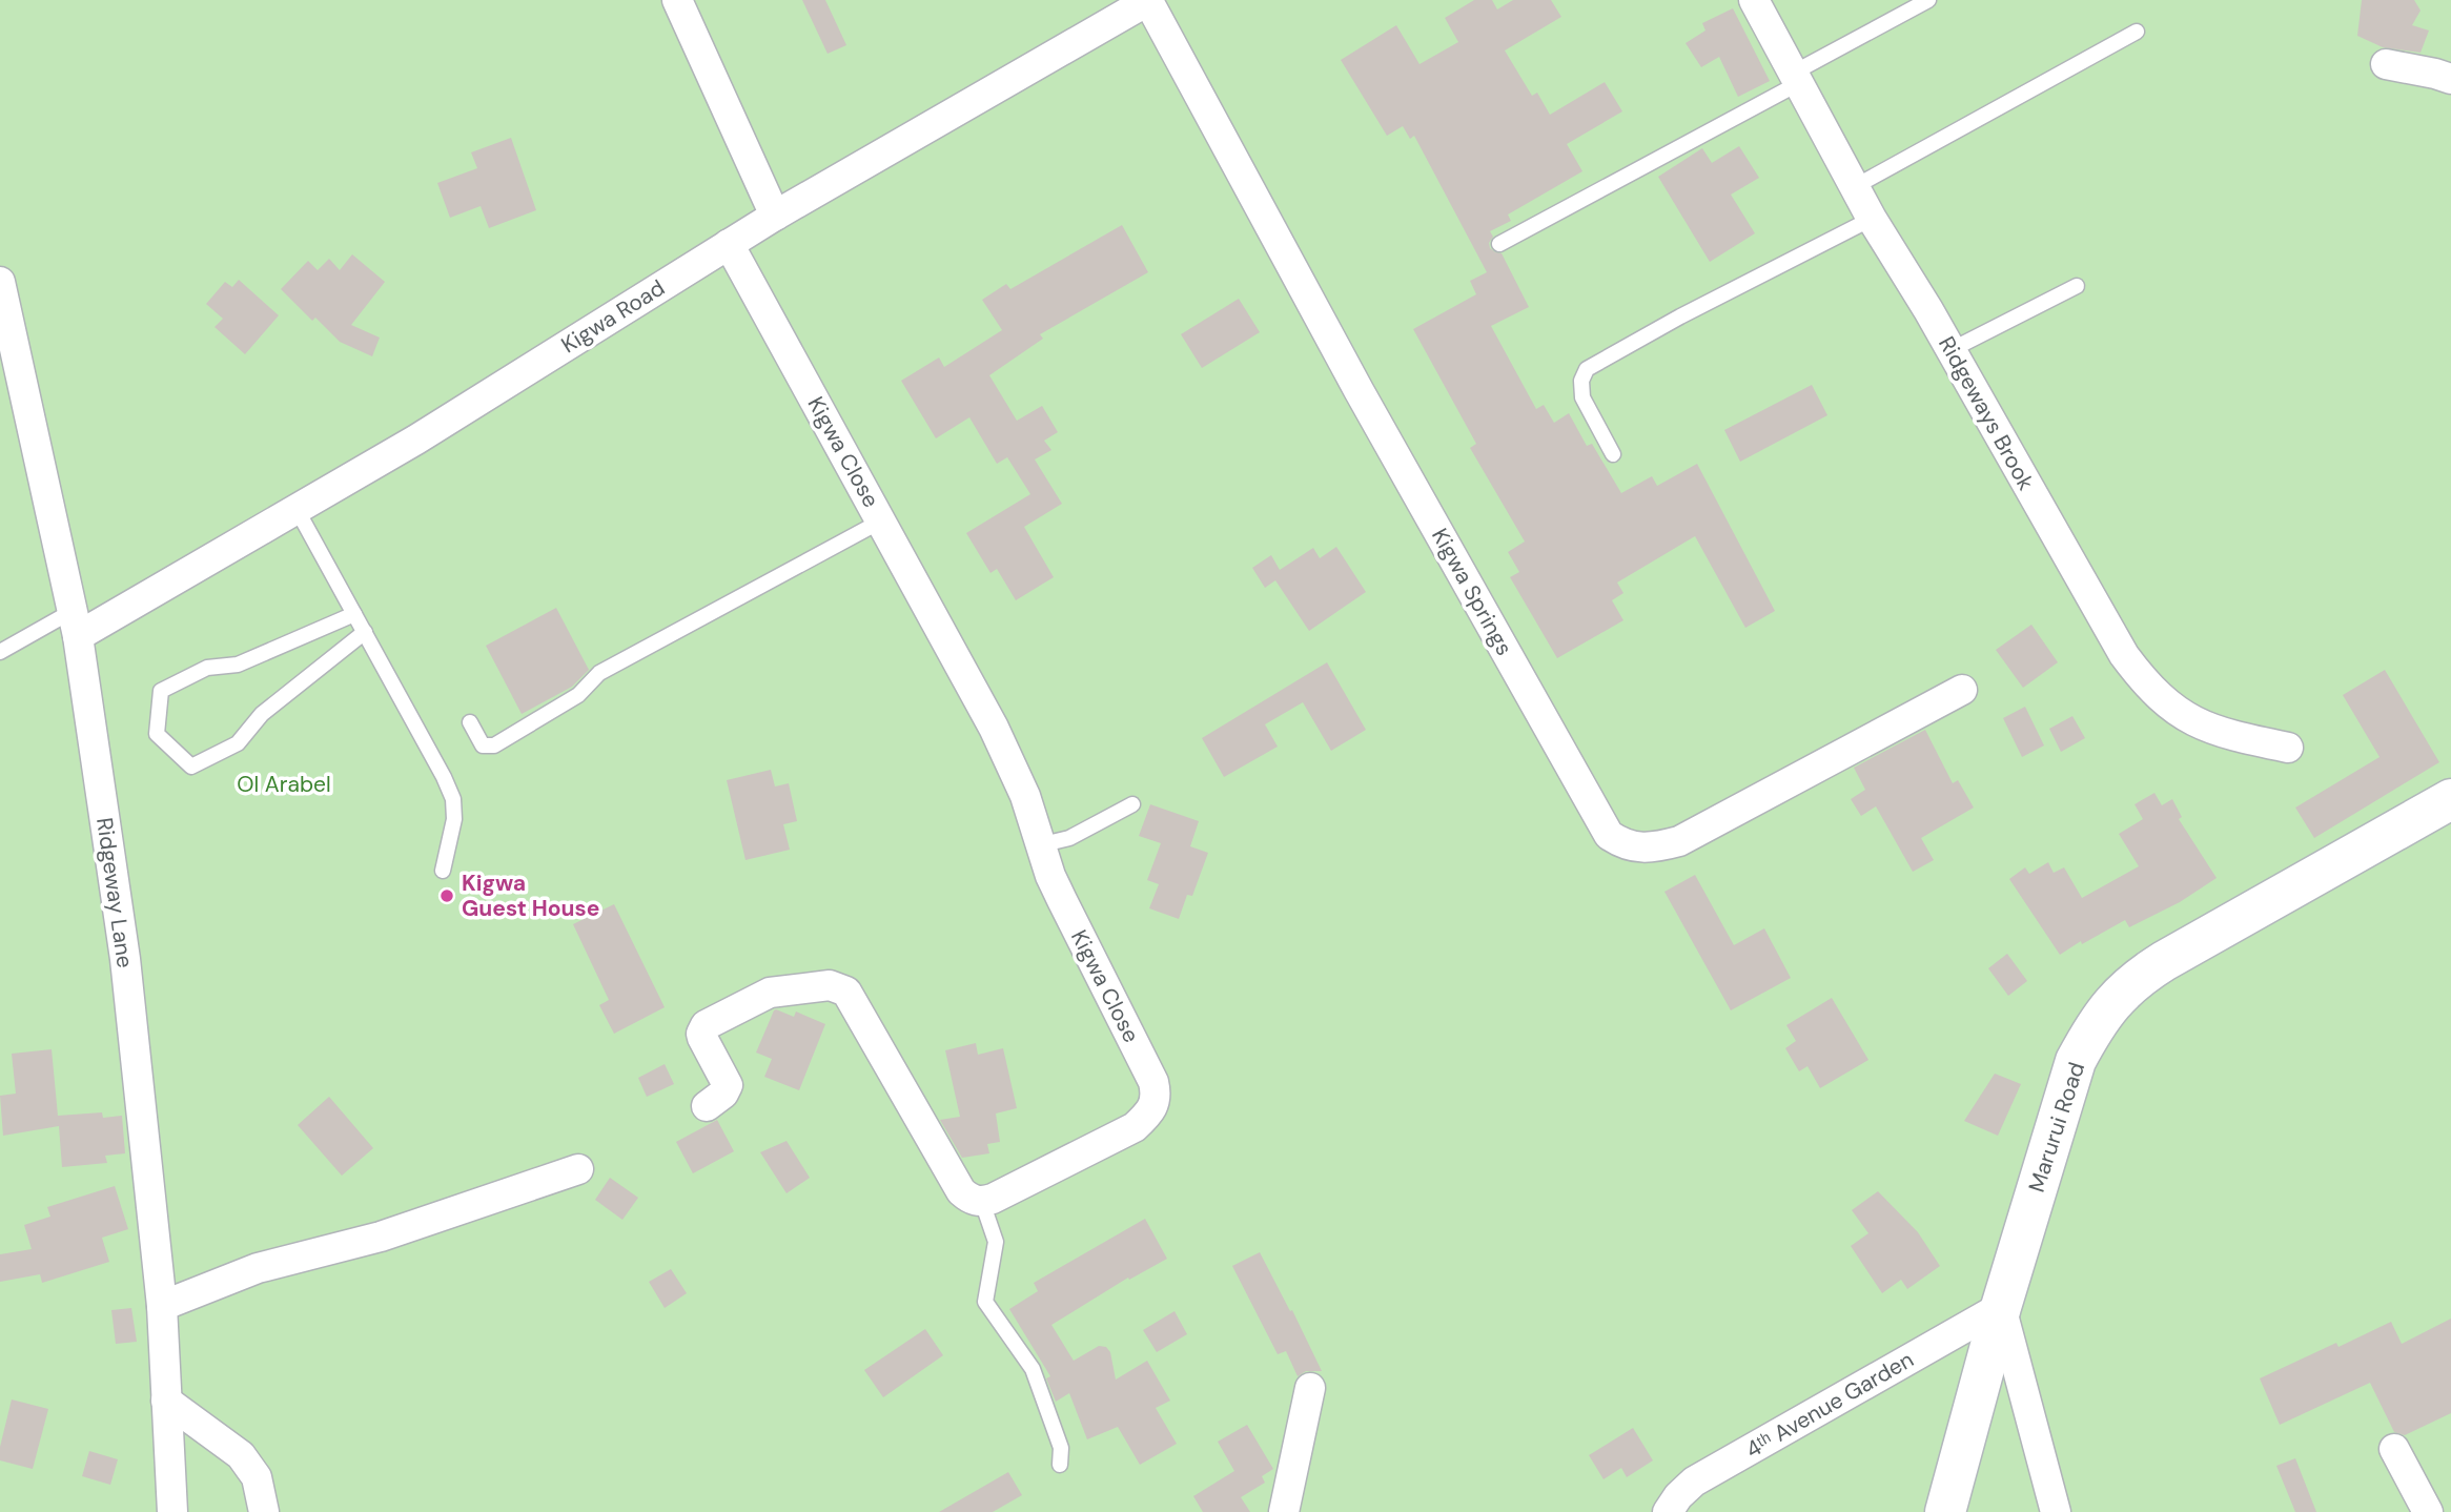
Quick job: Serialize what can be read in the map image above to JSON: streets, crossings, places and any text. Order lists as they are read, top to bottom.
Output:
{
  "streets": {
    "street": [
      "Kigwa Road",
      "Ridgeways Brook",
      "Kigwa Close",
      "Kigwa Springs",
      "Ridgeway Lane",
      "Marurui Road",
      "4ᵗʰ Avenue Garden"
    ]
  },
  "crossings": [
    ["Kigwa Road", "Kigwa Close"],
    ["Kigwa Road", "Kigwa Springs"],
    ["Kigwa Road", "Ridgeway Lane"],
    ["Marurui Road", "4ᵗʰ Avenue Garden"]
  ],
  "parks": ["Ol Arabel"],
  "places": ["Kigwa Guest House"]
}
